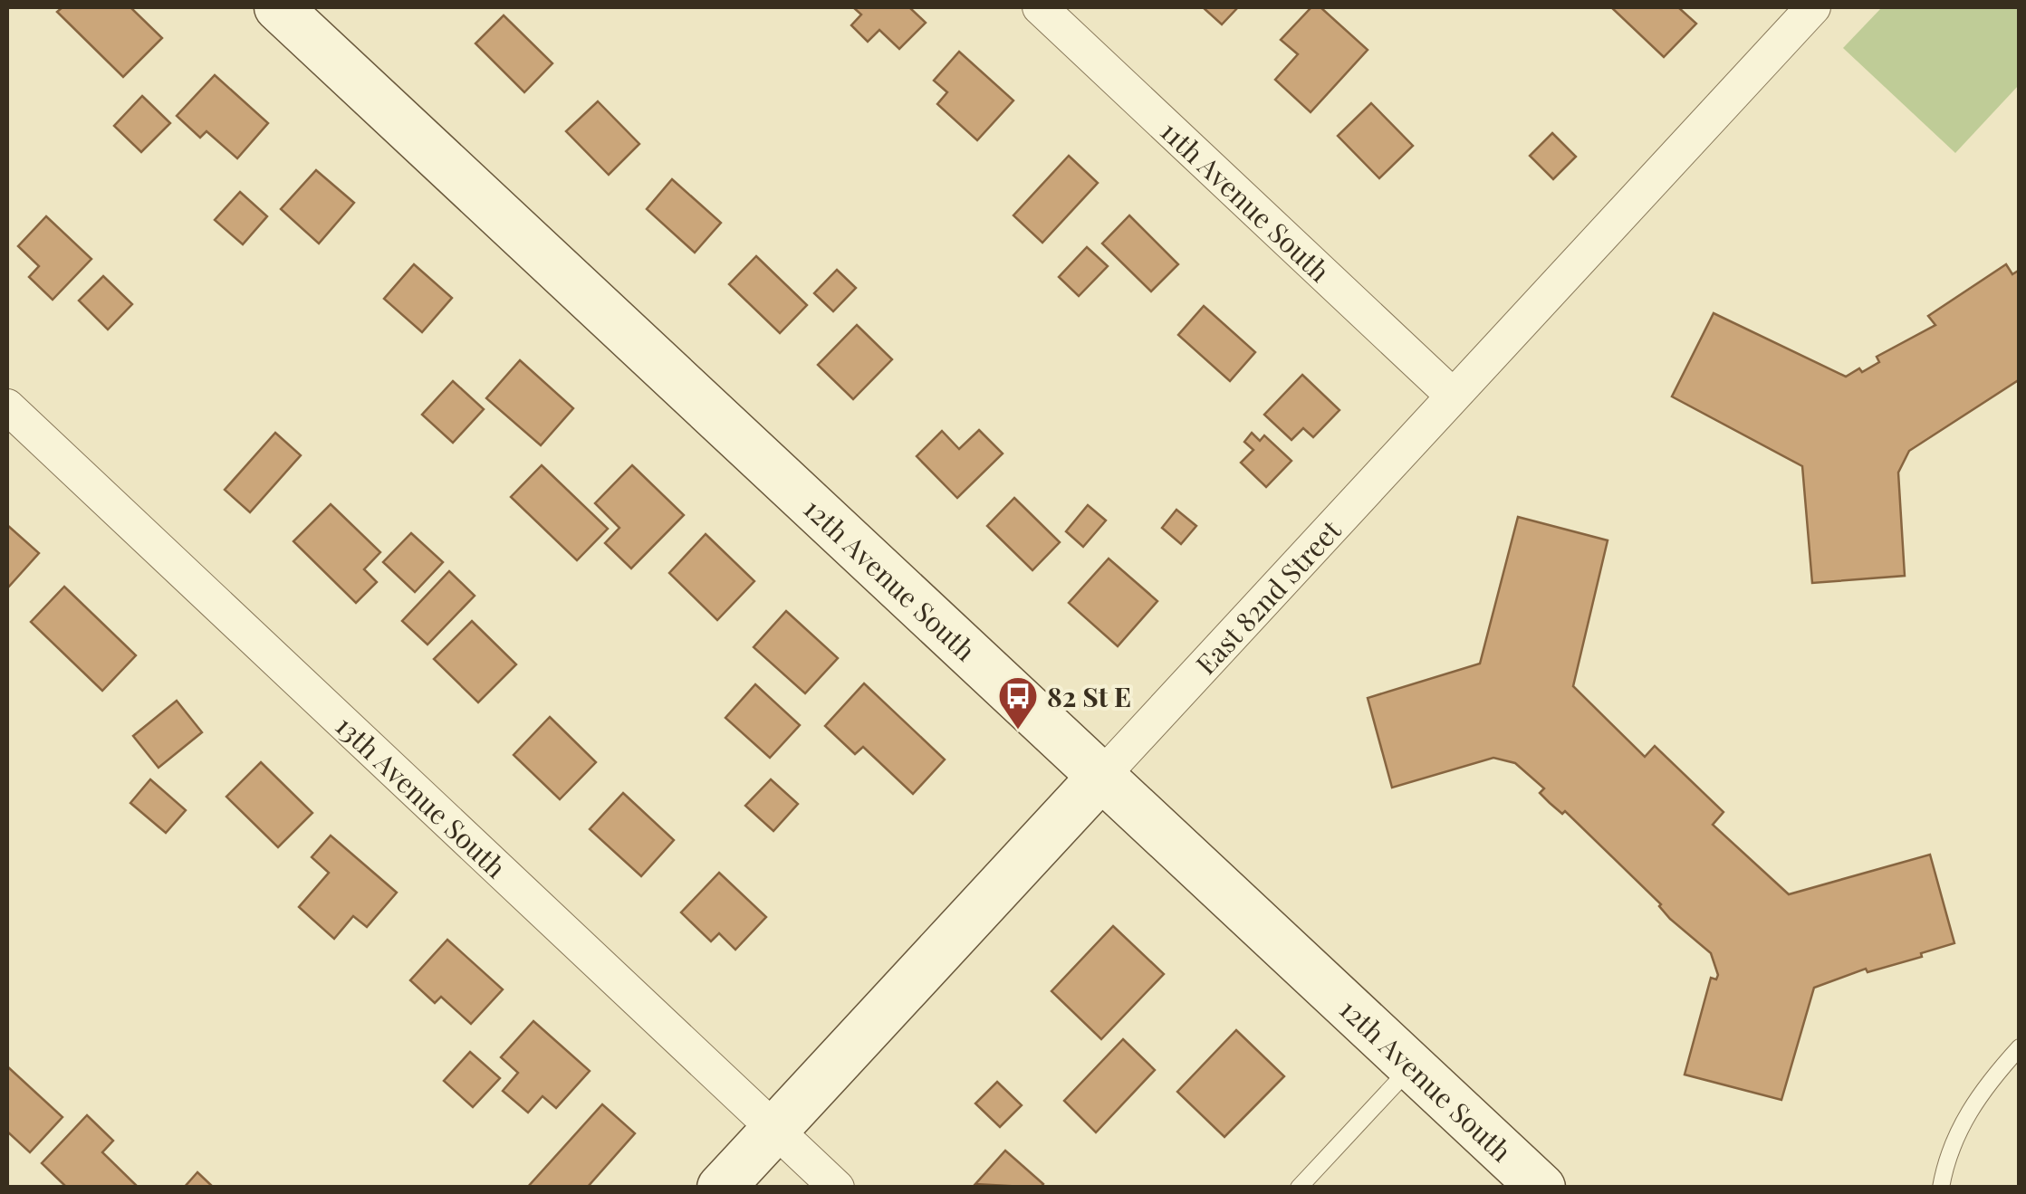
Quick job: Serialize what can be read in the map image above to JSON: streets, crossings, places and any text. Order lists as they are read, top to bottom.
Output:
{
  "streets": {
    "street": [
      "11th Avenue South",
      "12th Avenue South",
      "East 82nd Street",
      "13th Avenue South"
    ]
  },
  "crossings": [
    ["11th Avenue South", "East 82nd Street"],
    ["12th Avenue South", "East 82nd Street"],
    ["East 82nd Street", "13th Avenue South"]
  ],
  "places": {
    "bus stop": ["82 St E"]
  }
}
